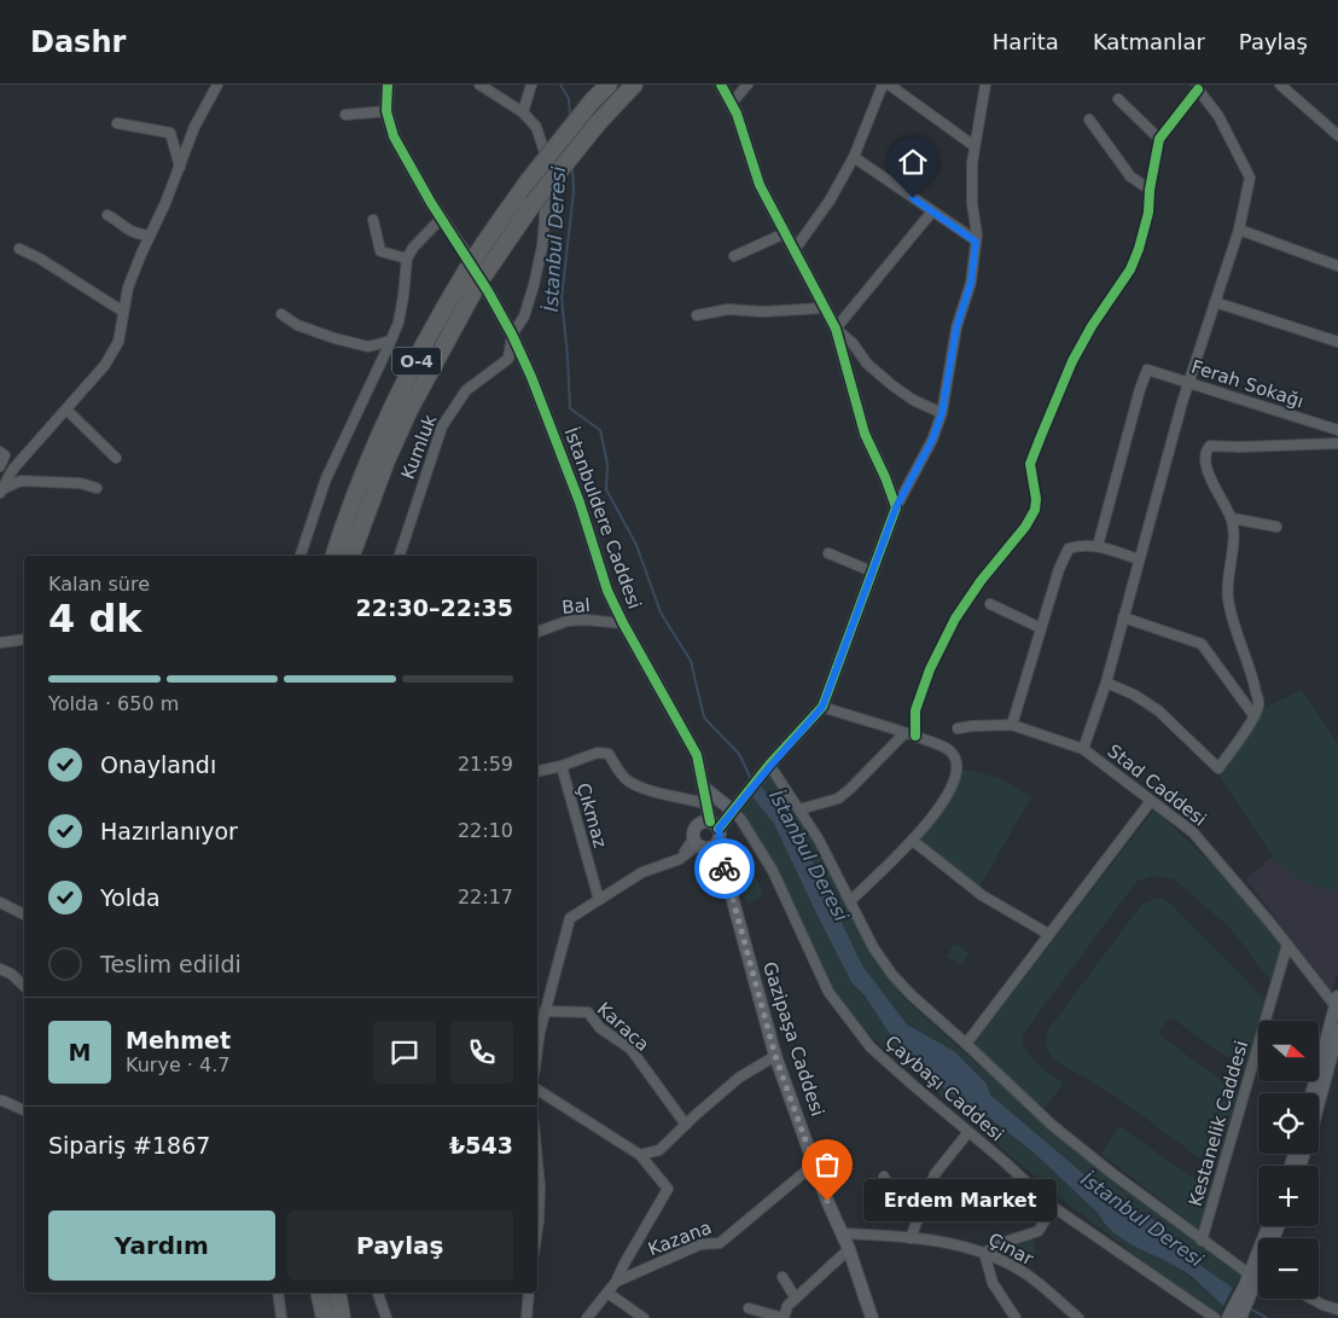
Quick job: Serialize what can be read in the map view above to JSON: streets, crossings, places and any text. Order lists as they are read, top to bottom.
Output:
{
  "streets": {
    "highway": ["O-4"],
    "street": [
      "Ferah Sokağı",
      "Kumluk",
      "İstanbuldere Caddesi",
      "Bal",
      "Stad Caddesi",
      "Çıkmaz",
      "Karaca",
      "Gazipaşa Caddesi",
      "Çaybaşı Caddesi",
      "Kestanelik Caddesi",
      "Kazana",
      "Çınar"
    ]
  },
  "crossings": [
    ["Kumluk", "İstanbuldere Caddesi"],
    ["İstanbuldere Caddesi", "Bal"],
    ["İstanbuldere Caddesi", "Gazipaşa Caddesi"],
    ["Stad Caddesi", "Kestanelik Caddesi"],
    ["Gazipaşa Caddesi", "Kazana"],
    ["Gazipaşa Caddesi", "Çınar"]
  ],
  "water": ["İstanbul Deresi"],
  "places": ["Erdem Market"],
  "north": "right",
  "page": {
    "header": "Dashr",
    "nav": ["Harita", "Katmanlar", "Paylaş"],
    "heading": ["4 dk", "Kalan süre", "22:30–22:35"],
    "panel": [
      "Mehmet",
      "Kurye · 4.7",
      "Sipariş #1867",
      "₺543"
    ],
    "bar": "Yolda · 650 m",
    "list": [
      ["Onaylandı", "21:59"],
      ["Hazırlanıyor", "22:10"],
      ["Yolda", "22:17"],
      "Teslim edildi"
    ],
    "map_buttons": ["+", "−"],
    "round": "M",
    "bubble": "Erdem Market",
    "buttons": ["Yardım", "Paylaş"]
  }
}
